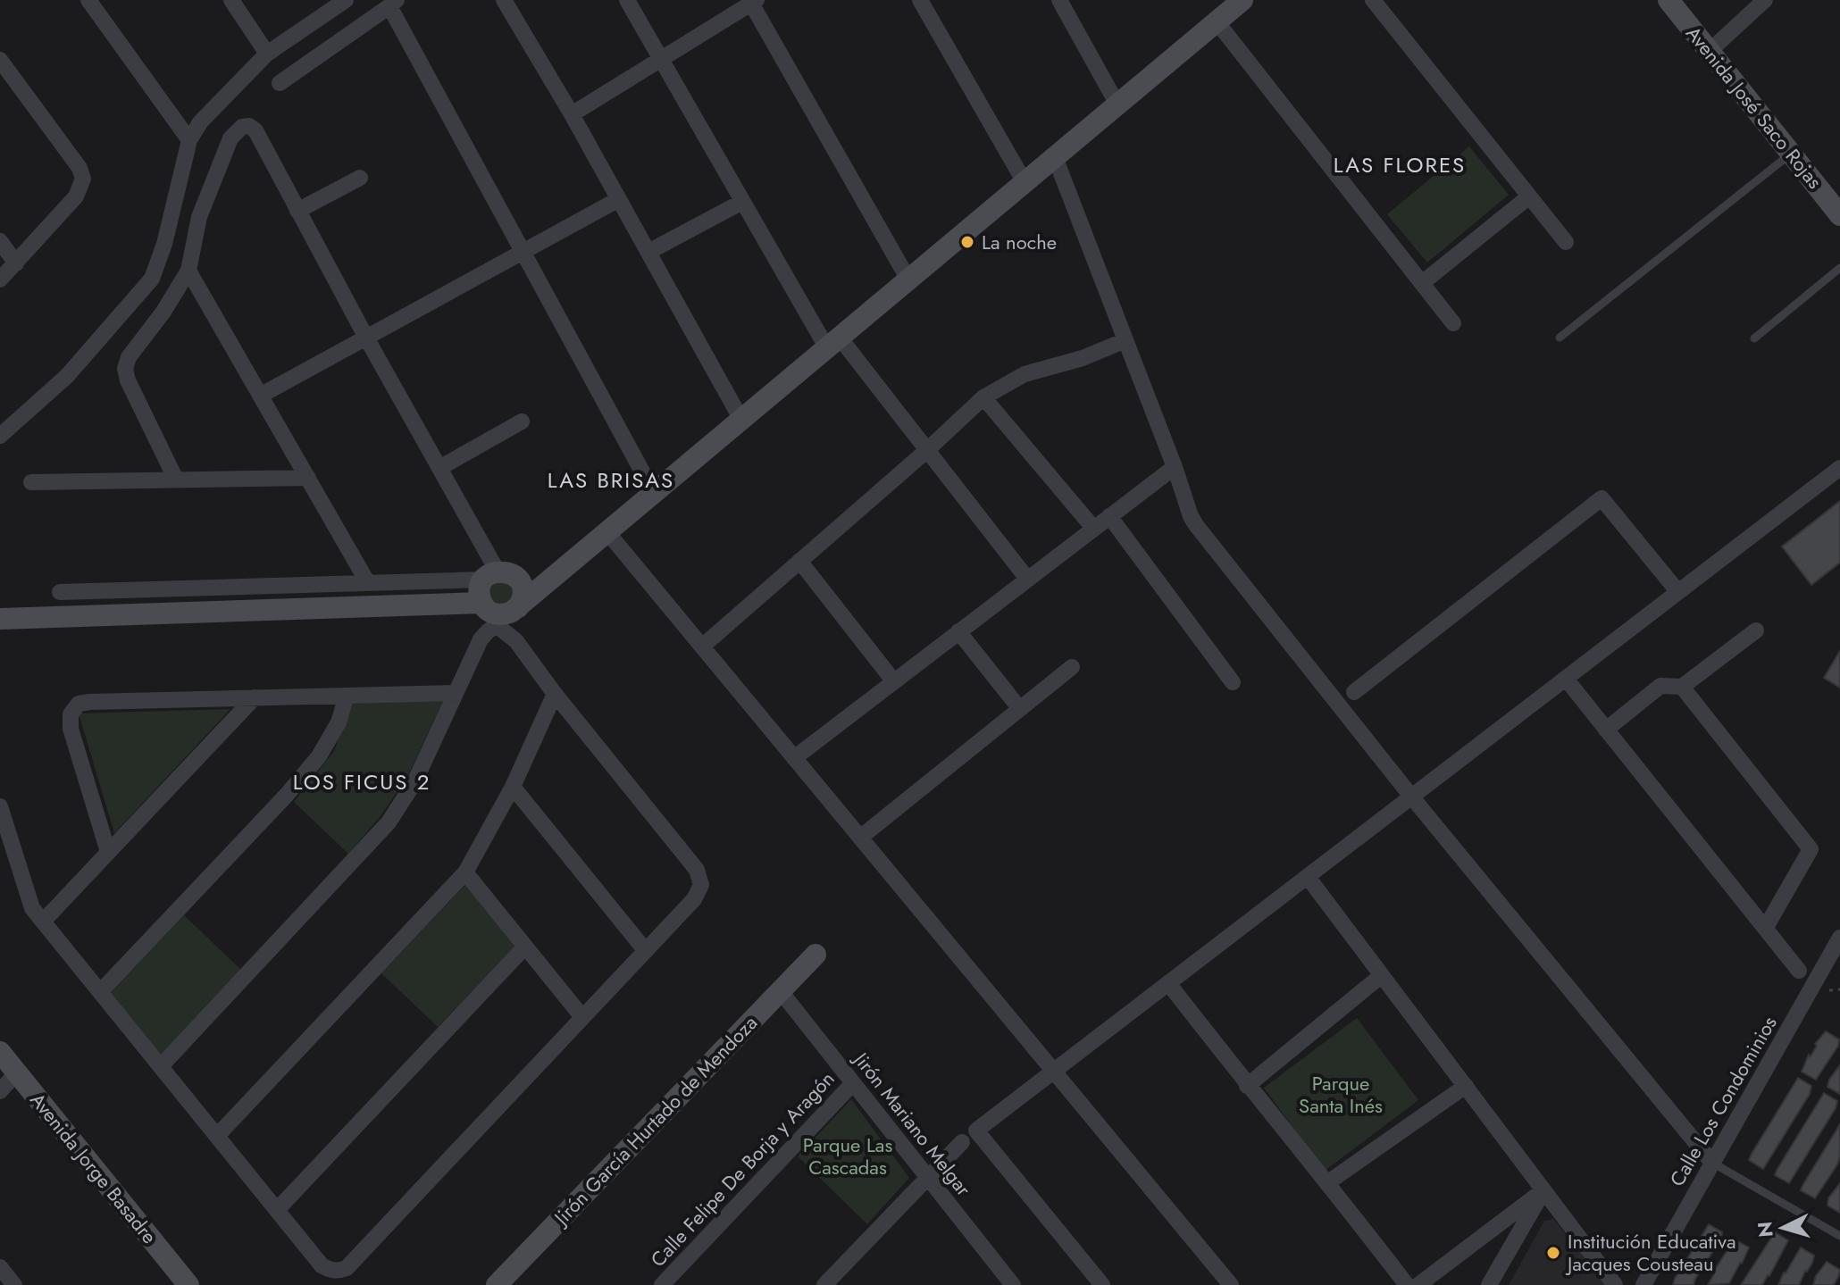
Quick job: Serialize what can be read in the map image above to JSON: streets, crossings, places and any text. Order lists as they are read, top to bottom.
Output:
{
  "streets": {
    "street": [
      "Avenida José Saco Rojas",
      "Calle Los Condominios",
      "Jirón García Hurtado de Mendoza",
      "Jirón Mariano Melgar",
      "Avenida Jorge Basadre",
      "Calle Felipe De Borja y Aragón"
    ]
  },
  "crossings": [
    ["Jirón García Hurtado de Mendoza", "Jirón Mariano Melgar"],
    ["Jirón Mariano Melgar", "Calle Felipe De Borja y Aragón"]
  ],
  "districts": ["LAS FLORES", "LAS BRISAS", "LOS FICUS 2"],
  "parks": ["Parque Santa Inés", "Parque Las Cascadas"],
  "places": ["La noche", "Institución Educativa Jacques Cousteau"],
  "north": "left"
}
